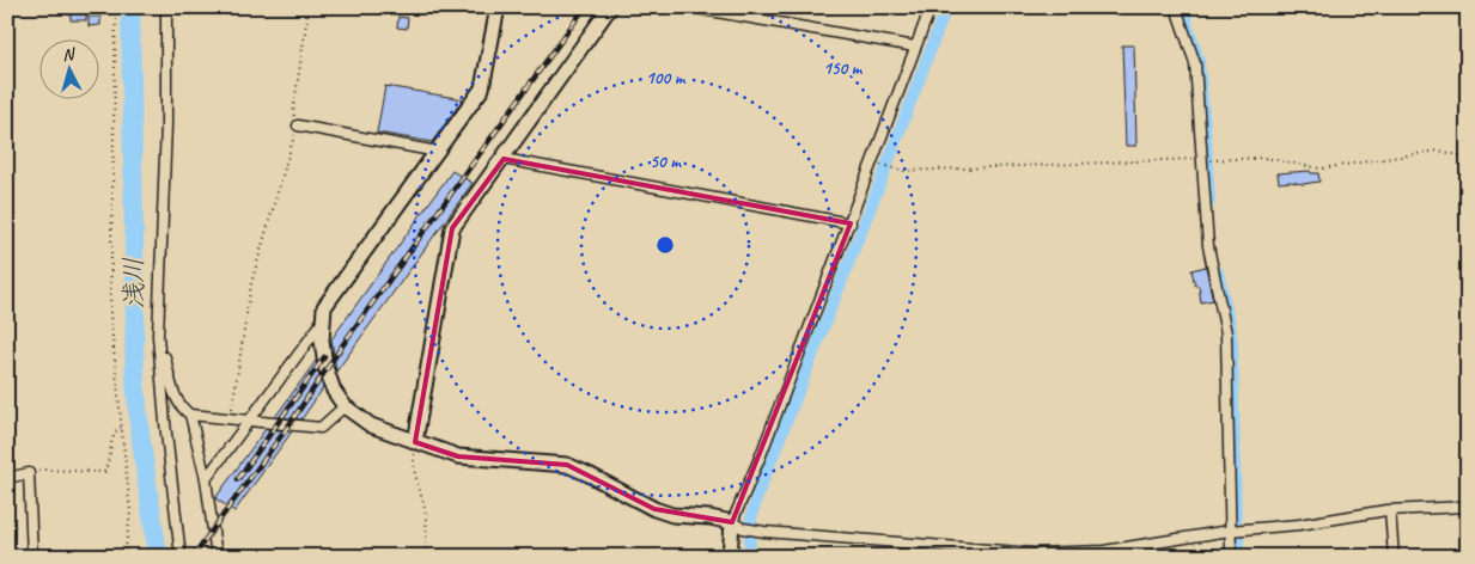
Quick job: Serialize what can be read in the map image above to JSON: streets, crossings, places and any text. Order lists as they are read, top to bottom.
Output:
{
  "water": ["浅川"],
  "north": "top",
  "rings": ["150 m", "100 m", "50 m"]
}
